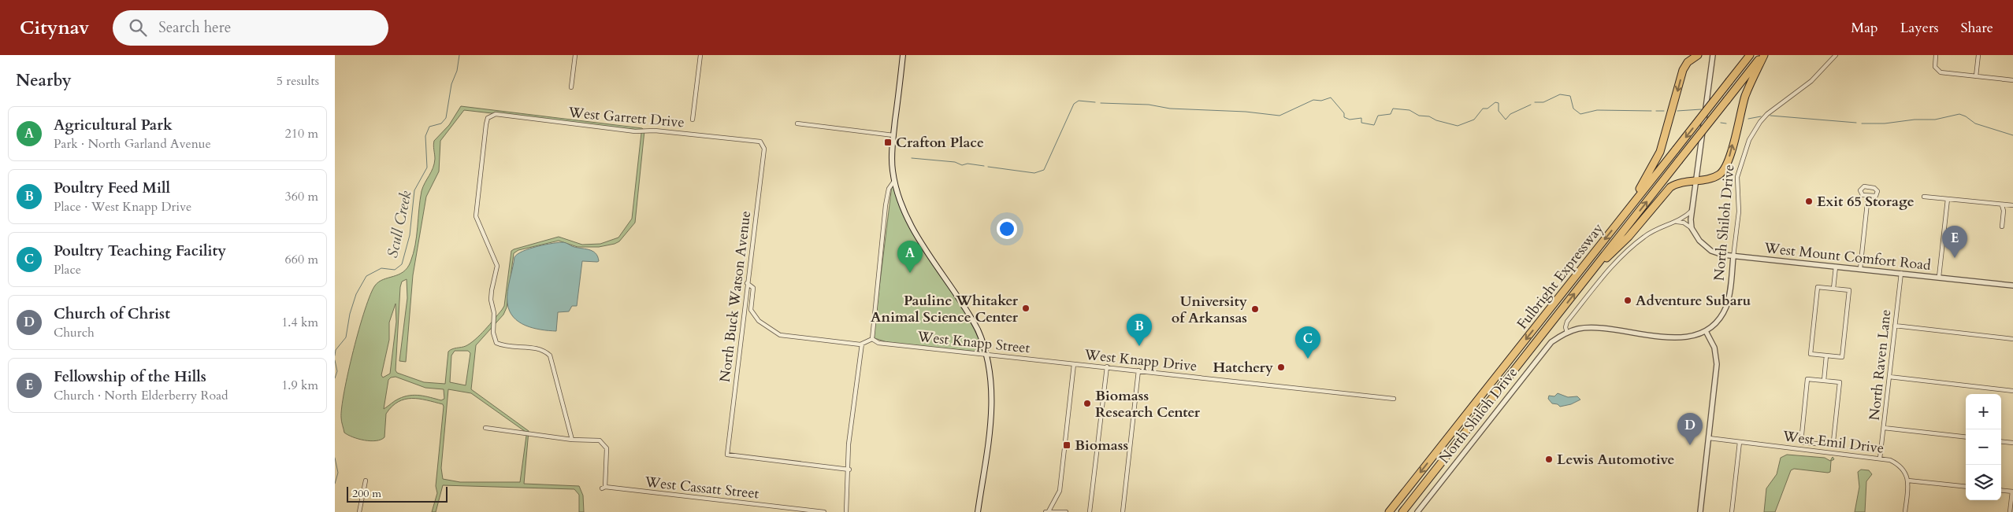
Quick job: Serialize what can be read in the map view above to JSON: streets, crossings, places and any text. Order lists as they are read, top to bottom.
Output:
{
  "streets": {
    "highway": ["Fulbright Expressway"],
    "street": [
      "West Garrett Drive",
      "North Shiloh Drive",
      "West Mount Comfort Road",
      "North Buck Watson Avenue",
      "West Knapp Street",
      "West Knapp Drive",
      "North Raven Lane",
      "West Emil Drive",
      "West Cassatt Street"
    ]
  },
  "crossings": [
    ["West Garrett Drive", "North Buck Watson Avenue"],
    ["West Garrett Drive", "West Cassatt Street"],
    ["North Shiloh Drive", "West Mount Comfort Road"],
    ["West Mount Comfort Road", "North Raven Lane"],
    ["West Knapp Street", "West Knapp Drive"],
    ["North Raven Lane", "West Emil Drive"]
  ],
  "water": ["Scull Creek"],
  "places": {
    "transit": ["Crafton Place", "Biomass"],
    "other": [
      "Exit 65 Storage",
      "Adventure Subaru",
      "Pauline Whitaker Animal Science Center",
      "University of Arkansas",
      "Hatchery",
      "Biomass Research Center",
      "Lewis Automotive"
    ]
  },
  "scale_bar": "200 m",
  "page": {
    "header": "Citynav",
    "search": "Search here",
    "nav": ["Map", "Layers", "Share"],
    "heading": ["Nearby", "5 results"],
    "list": [
      {
        "mark": "A",
        "name": "Agricultural Park",
        "note": "Park · North Garland Avenue",
        "value": "210 m"
      },
      {
        "mark": "B",
        "name": "Poultry Feed Mill",
        "note": "Place · West Knapp Drive",
        "value": "360 m"
      },
      {
        "mark": "C",
        "name": "Poultry Teaching Facility",
        "note": "Place",
        "value": "660 m"
      },
      {
        "mark": "D",
        "name": "Church of Christ",
        "note": "Church",
        "value": "1.4 km"
      },
      {
        "mark": "E",
        "name": "Fellowship of the Hills",
        "note": "Church · North Elderberry Road",
        "value": "1.9 km"
      }
    ],
    "pins": [
      "E",
      "A",
      "B",
      "C",
      "D"
    ],
    "map_buttons": ["+", "−"],
    "scale": "200 m"
  }
}
